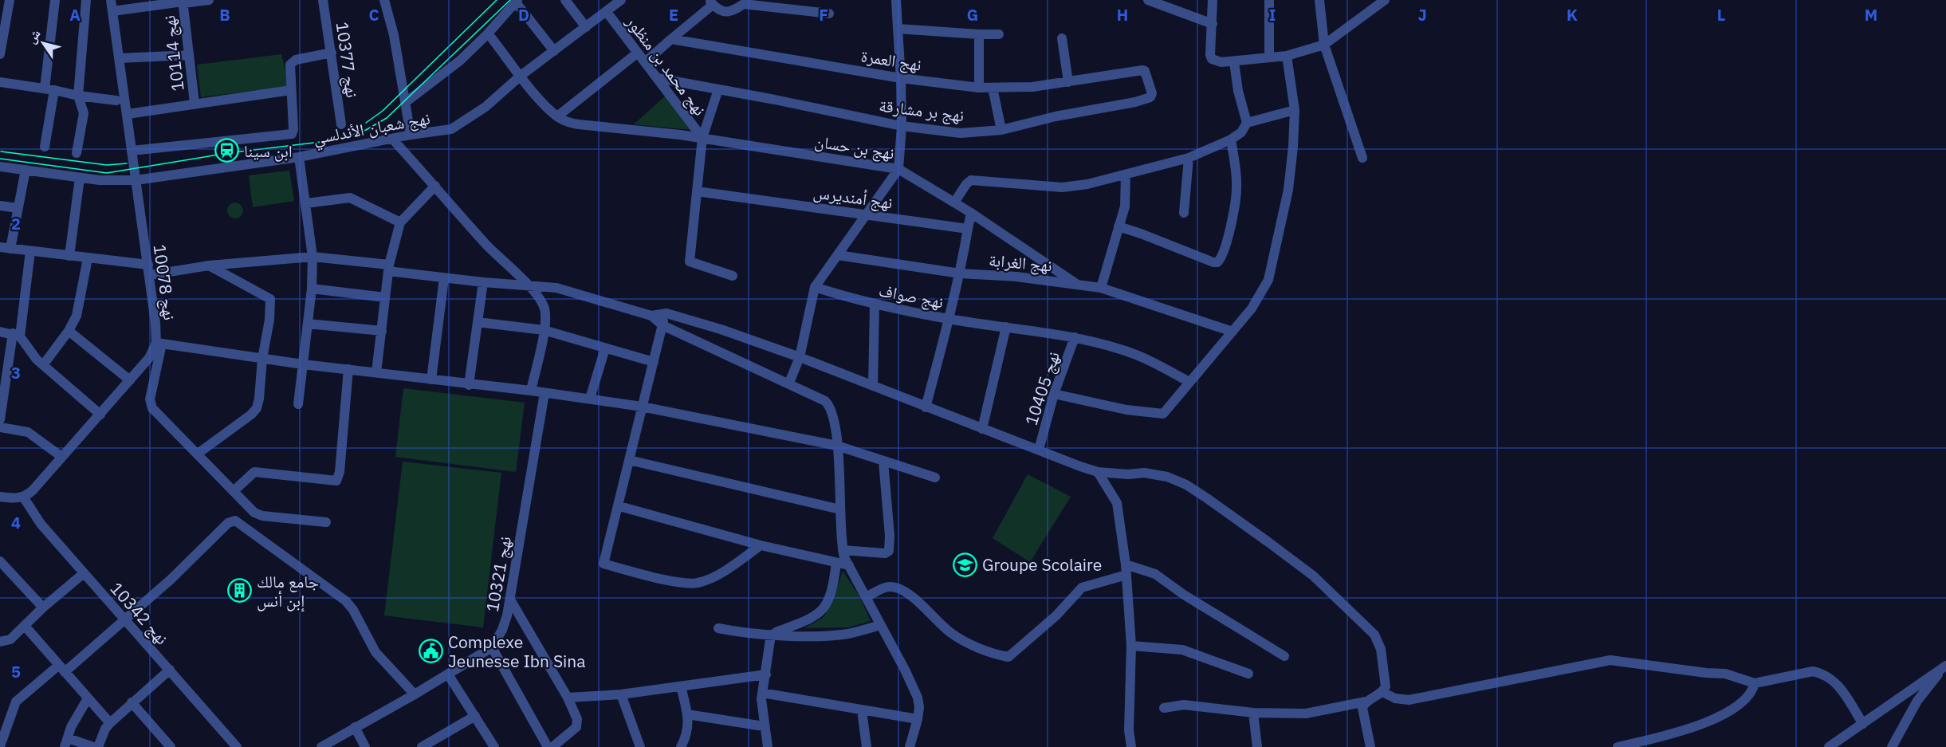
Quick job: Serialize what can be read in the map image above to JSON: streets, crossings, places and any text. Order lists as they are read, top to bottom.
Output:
{
  "streets": {
    "street": [
      "نهج 10114",
      "نهج 10377",
      "نهج العمرة",
      "نهج محمد بن منظور",
      "نهج بر مشارقة",
      "نهج شعبان الأندلسي",
      "نهج بن حسان",
      "نهج أمنديرس",
      "نهج الغرابة",
      "نهج 10078",
      "نهج صواف",
      "نهج 10405",
      "نهج 10321",
      "نهج 10342"
    ]
  },
  "crossings": [
    ["نهج 10114", "نهج 10078"],
    ["نهج العمرة", "نهج بر مشارقة"],
    ["نهج محمد بن منظور", "نهج بر مشارقة"],
    ["نهج محمد بن منظور", "نهج شعبان الأندلسي"],
    ["نهج محمد بن منظور", "نهج بن حسان"],
    ["نهج شعبان الأندلسي", "نهج بن حسان"],
    ["نهج شعبان الأندلسي", "نهج 10078"],
    ["نهج 10078", "نهج 10342"],
    ["نهج صواف", "نهج 10405"]
  ],
  "places": {
    "station": ["ابن سينا"],
    "school or university": ["Groupe Scolaire"],
    "building": ["جامع مالك إبن أنس"],
    "public building": ["Complexe Jeunesse Ibn Sina"]
  },
  "north": "top left",
  "grid": {
    "columns": [
      "A",
      "B",
      "C",
      "D",
      "E",
      "F",
      "G",
      "H",
      "I",
      "J",
      "K",
      "L",
      "M"
    ],
    "rows": [
      "2",
      "3",
      "4",
      "5"
    ]
  }
}
